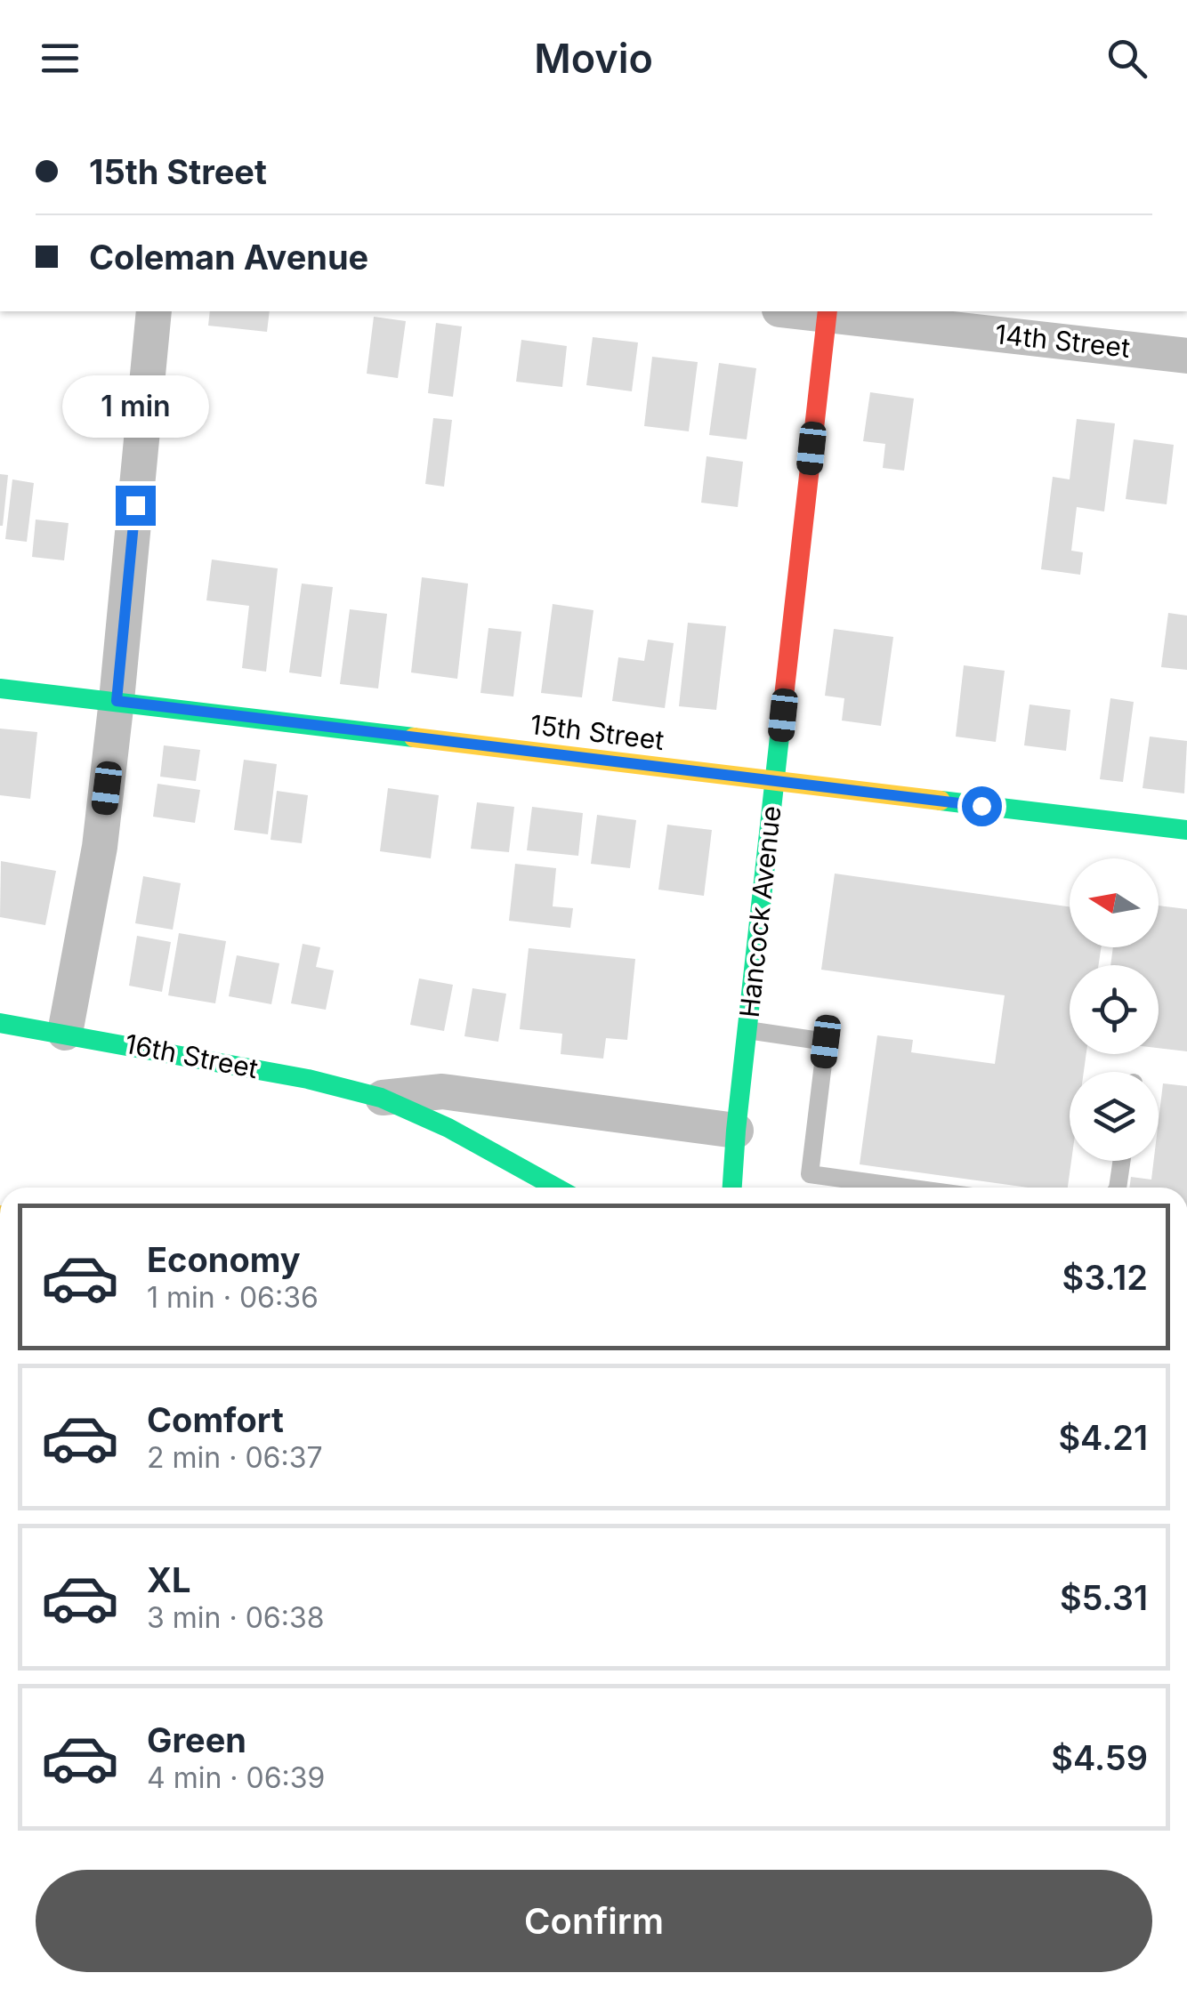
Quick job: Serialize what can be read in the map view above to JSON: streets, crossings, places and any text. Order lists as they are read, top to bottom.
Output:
{
  "streets": {
    "main road": ["15th Street", "Hancock Avenue", "16th Street"],
    "street": ["14th Street"]
  },
  "crossings": [
    ["14th Street", "Hancock Avenue"],
    ["15th Street", "Hancock Avenue"],
    ["Hancock Avenue", "16th Street"]
  ],
  "north": "left",
  "page": {
    "header": "Movio",
    "banner": ["15th Street", "Coleman Avenue"],
    "bubble": "1 min",
    "list": [
      {
        "name": "Economy",
        "note": "1 min · 06:36",
        "value": "$3.12"
      },
      {
        "name": "Comfort",
        "note": "2 min · 06:37",
        "value": "$4.21"
      },
      {
        "name": "XL",
        "note": "3 min · 06:38",
        "value": "$5.31"
      },
      {
        "name": "Green",
        "note": "4 min · 06:39",
        "value": "$4.59"
      }
    ],
    "buttons": "Confirm"
  }
}
